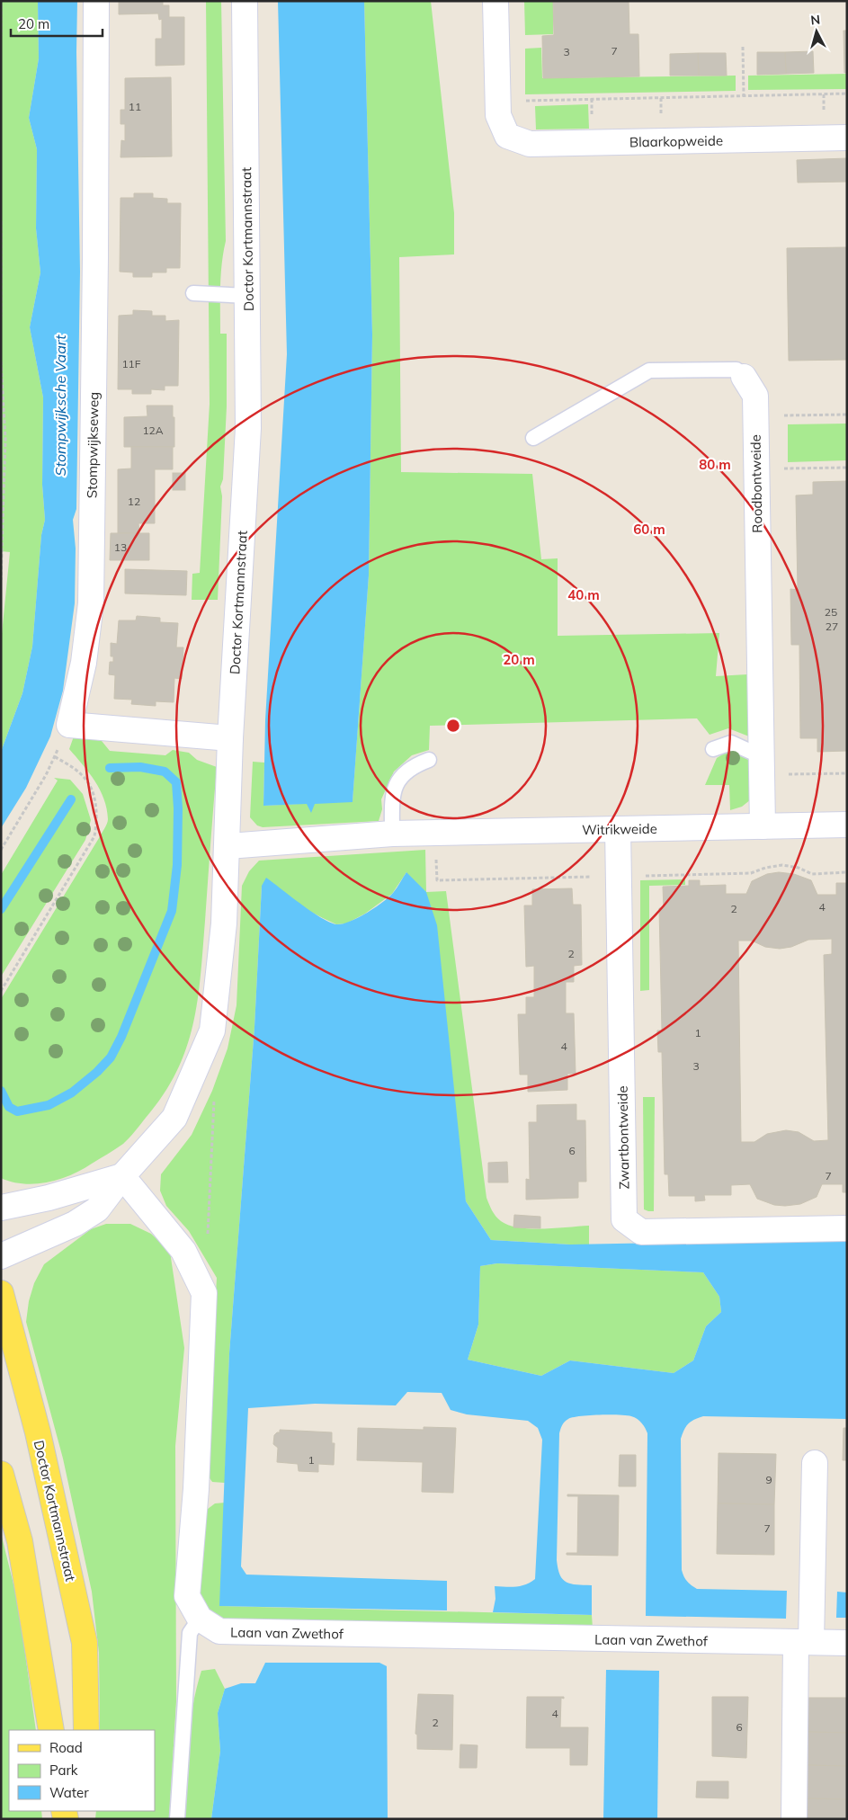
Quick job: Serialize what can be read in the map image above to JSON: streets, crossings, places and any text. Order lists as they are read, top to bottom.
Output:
{
  "streets": {
    "main road": ["Doctor Kortmannstraat"],
    "street": [
      "Blaarkopweide",
      "Stompwijkseweg",
      "Roodbontweide",
      "Witrikweide",
      "Zwartbontweide",
      "Laan van Zwethof"
    ]
  },
  "crossings": [
    ["Doctor Kortmannstraat", "Stompwijkseweg"],
    ["Doctor Kortmannstraat", "Witrikweide"],
    ["Doctor Kortmannstraat", "Laan van Zwethof"],
    ["Roodbontweide", "Witrikweide"],
    ["Witrikweide", "Zwartbontweide"]
  ],
  "water": ["Stompwijksche Vaart"],
  "house_numbers": [
    "7",
    "3",
    "11",
    "11F",
    "12A",
    "12",
    "13",
    "25",
    "27",
    "4",
    "2",
    "2",
    "1",
    "4",
    "3",
    "6",
    "7",
    "1",
    "9",
    "7",
    "4",
    "2",
    "6"
  ],
  "legend": ["Road", "Park", "Water"],
  "scale_bar": "20 m",
  "north": "top",
  "rings": [
    "80 m",
    "60 m",
    "40 m",
    "20 m"
  ]
}
